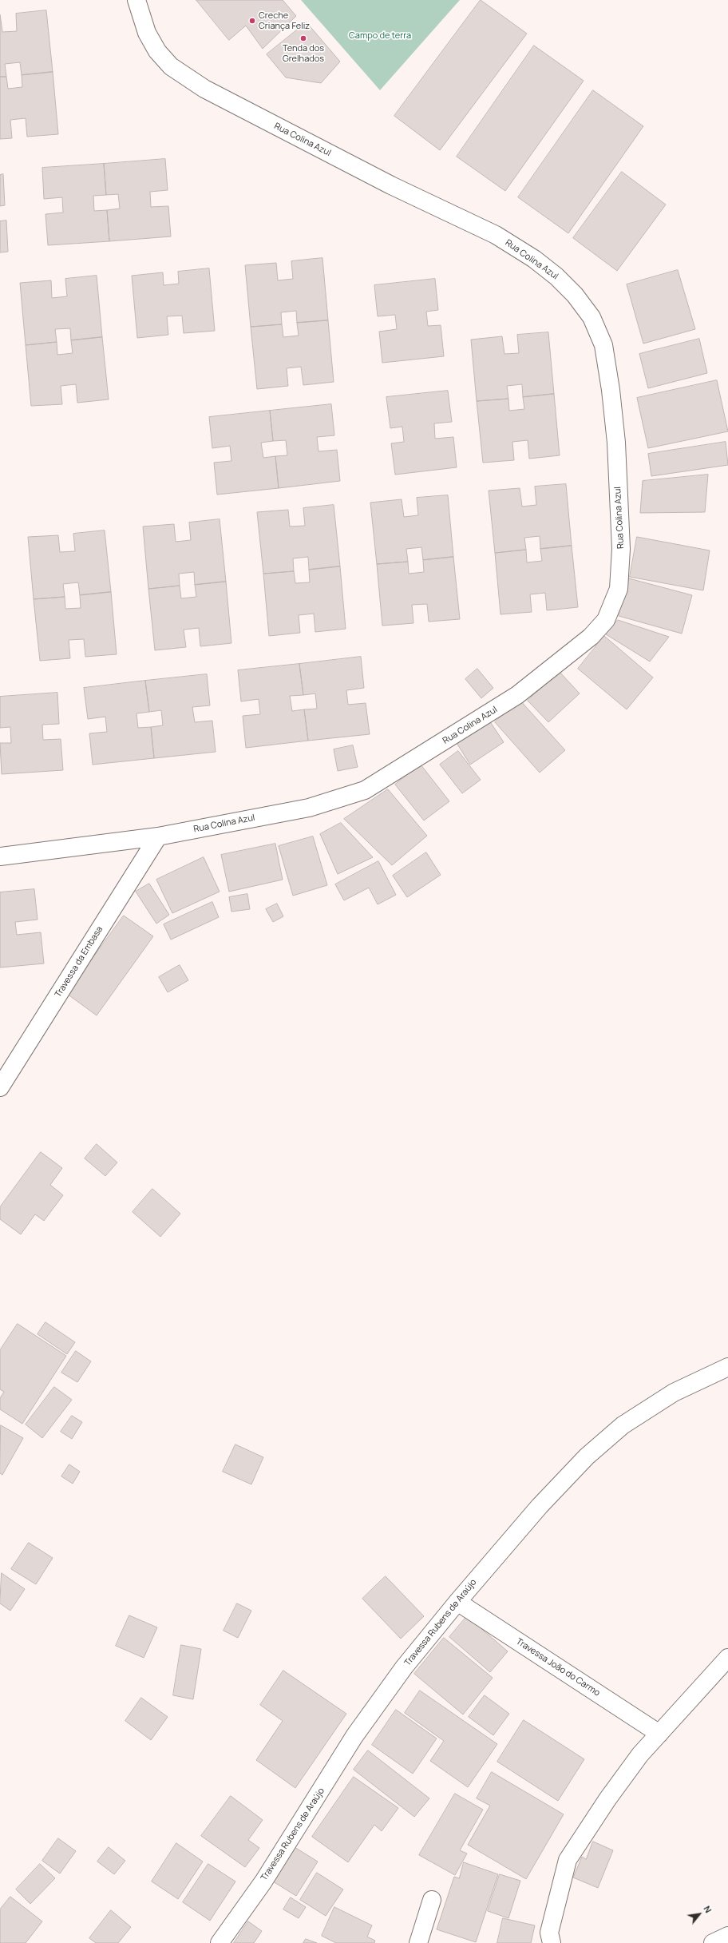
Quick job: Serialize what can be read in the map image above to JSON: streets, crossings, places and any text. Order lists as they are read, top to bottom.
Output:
{
  "streets": {
    "street": [
      "Rua Colina Azul",
      "Travessa da Embasa",
      "Travessa Rubens de Araújo",
      "Travessa João do Carmo"
    ]
  },
  "crossings": [
    ["Rua Colina Azul", "Travessa da Embasa"],
    ["Travessa Rubens de Araújo", "Travessa João do Carmo"]
  ],
  "parks": ["Campo de terra"],
  "places": ["Creche Criança Feliz", "Tenda dos Grelhados"],
  "north": "top right"
}
